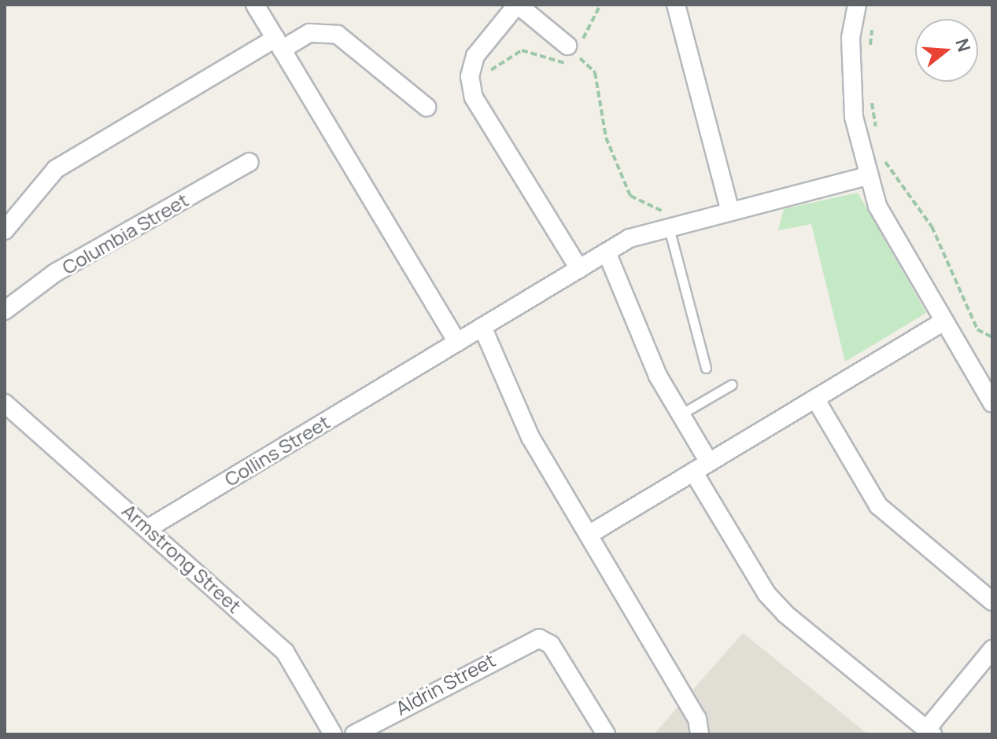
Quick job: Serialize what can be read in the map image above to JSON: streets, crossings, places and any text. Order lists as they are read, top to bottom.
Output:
{
  "streets": {
    "street": [
      "Columbia Street",
      "Collins Street",
      "Armstrong Street",
      "Aldrin Street"
    ]
  },
  "crossings": [
    ["Collins Street", "Armstrong Street"]
  ],
  "north": "right"
}
